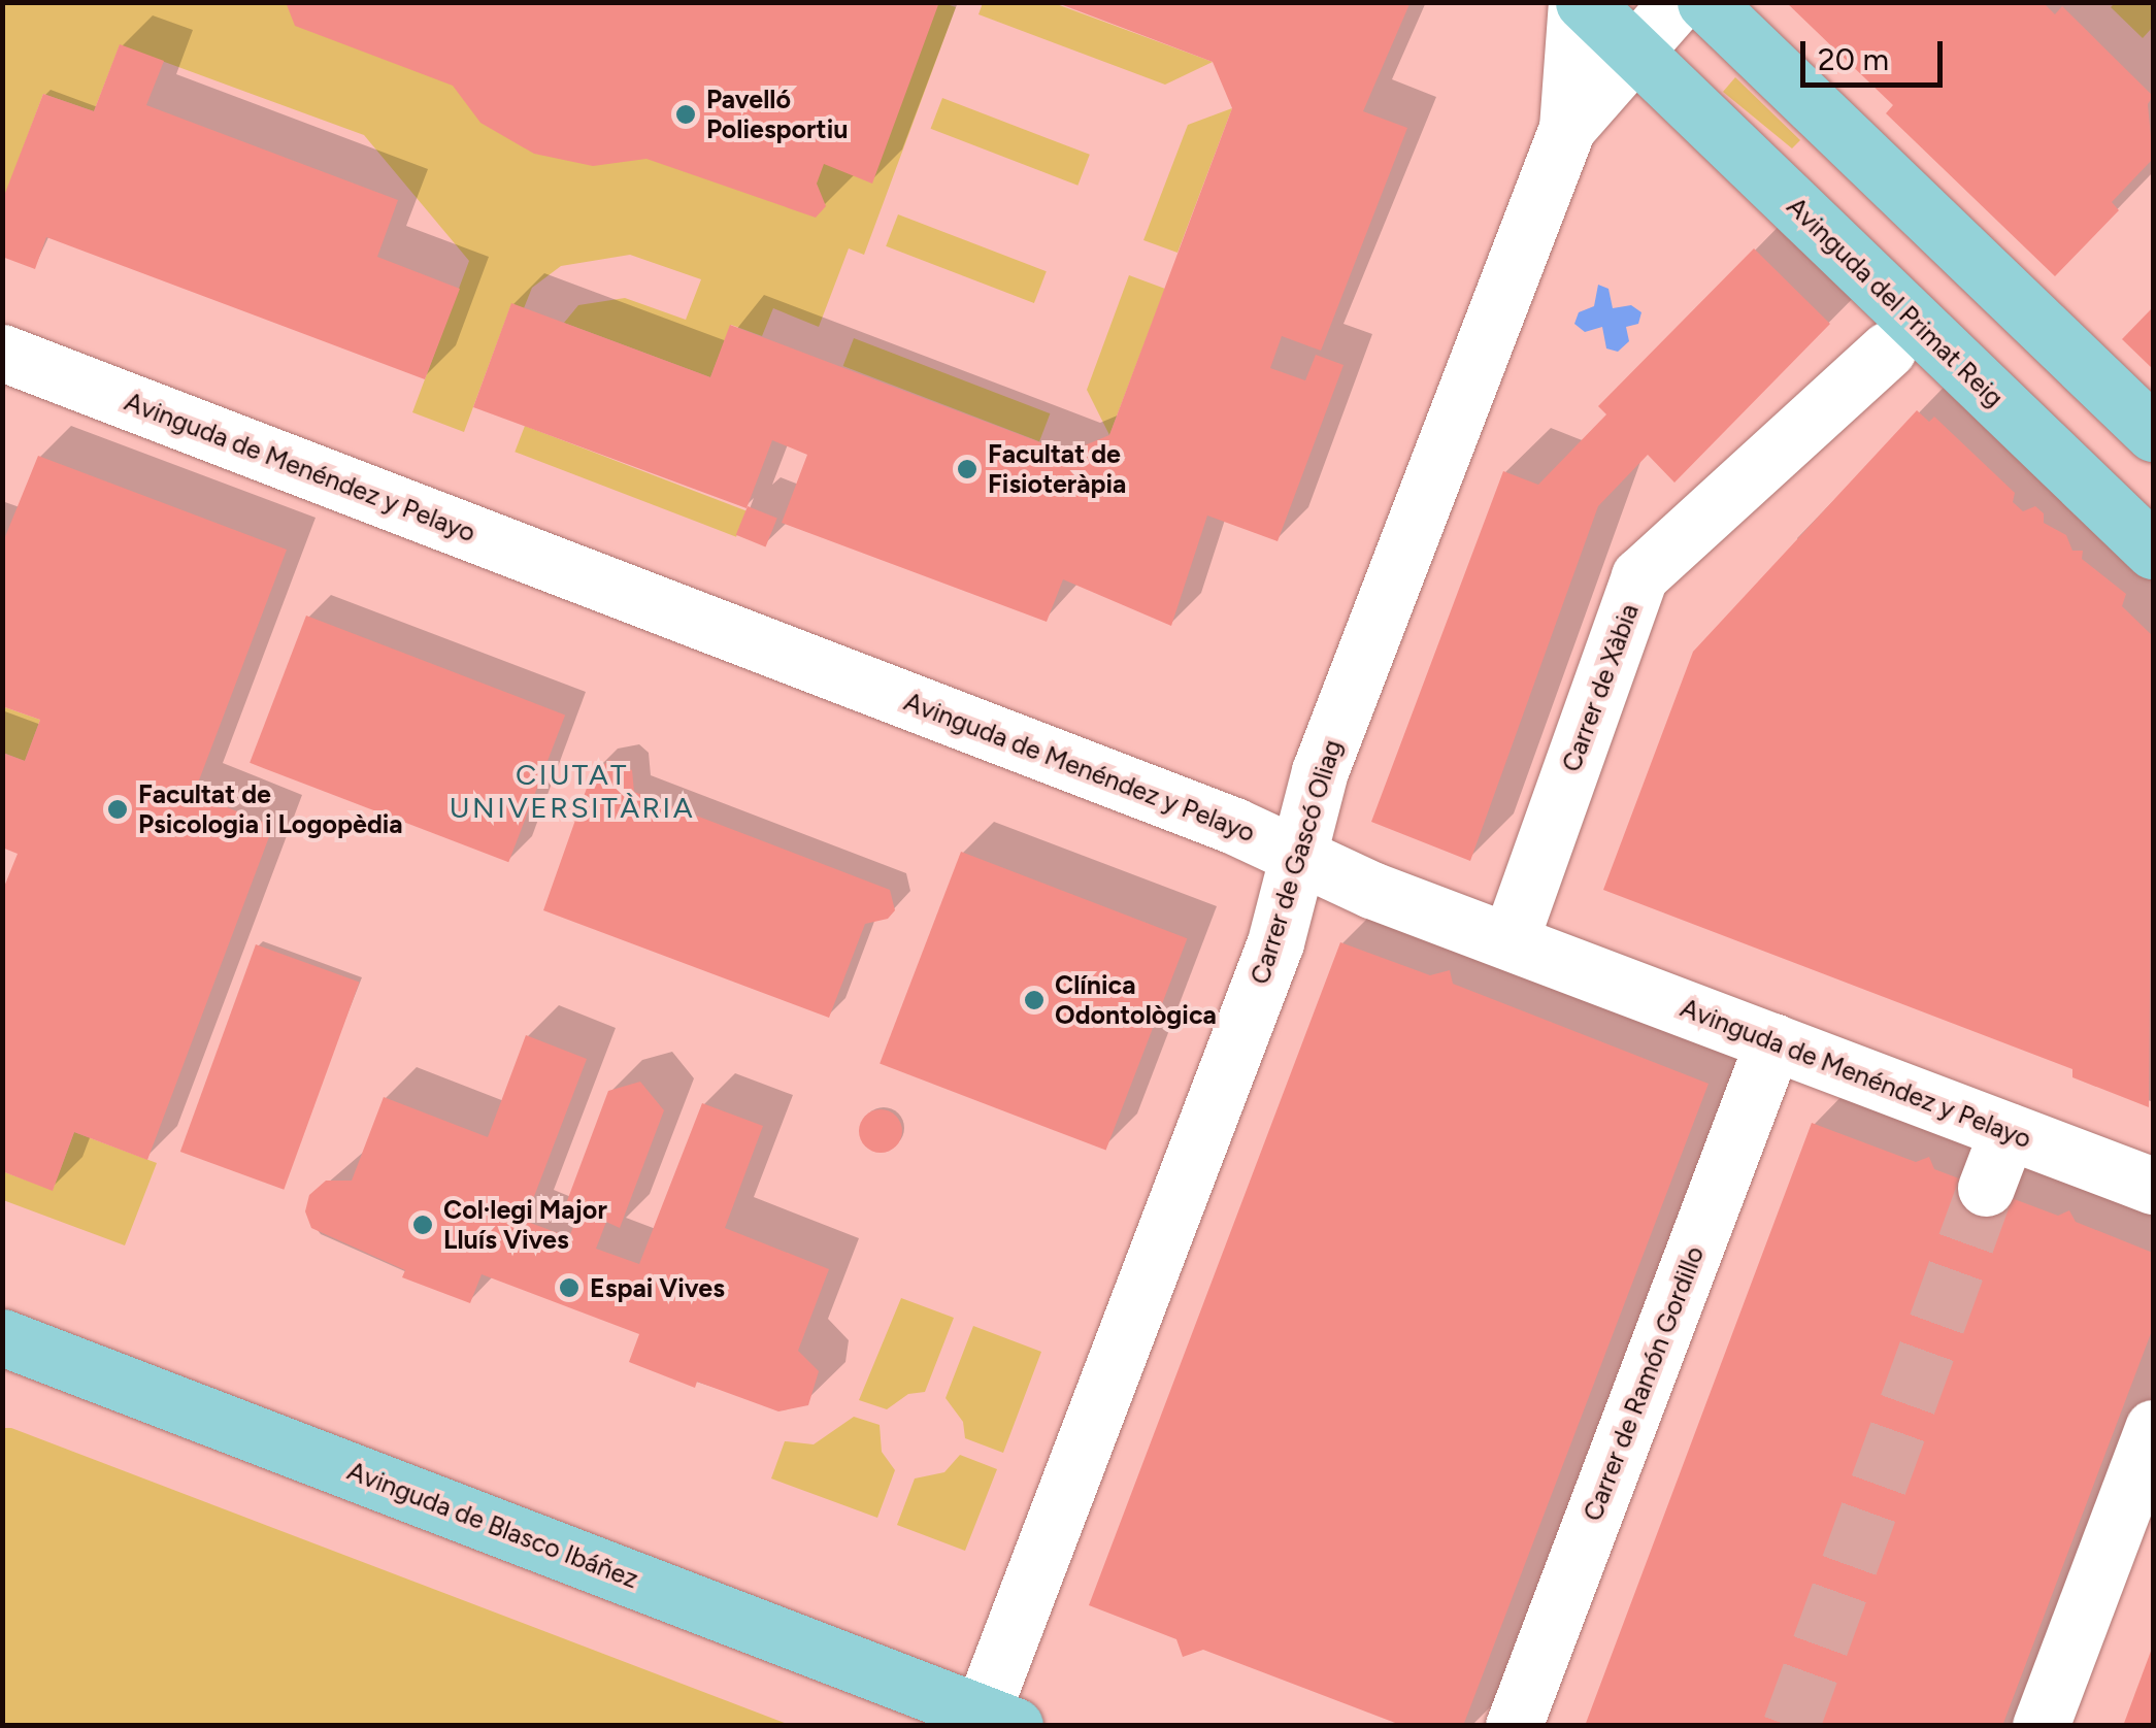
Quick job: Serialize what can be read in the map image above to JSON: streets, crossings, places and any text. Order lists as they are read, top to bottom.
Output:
{
  "streets": {
    "main road": ["Avinguda del Primat Reig", "Avinguda de Blasco Ibáñez"],
    "street": [
      "Avinguda de Menéndez y Pelayo",
      "Carrer de Xàbia",
      "Carrer de Gascó Oliag",
      "Carrer de Ramón Gordillo"
    ]
  },
  "crossings": [
    ["Avinguda del Primat Reig", "Carrer de Xàbia"],
    ["Avinguda del Primat Reig", "Carrer de Gascó Oliag"],
    ["Avinguda de Menéndez y Pelayo", "Carrer de Xàbia"],
    ["Avinguda de Menéndez y Pelayo", "Carrer de Gascó Oliag"],
    ["Avinguda de Menéndez y Pelayo", "Carrer de Ramón Gordillo"],
    ["Carrer de Gascó Oliag", "Avinguda de Blasco Ibáñez"]
  ],
  "districts": ["CIUTAT UNIVERSITÀRIA"],
  "places": [
    "Pavelló Poliesportiu",
    "Facultat de Fisioteràpia",
    "Facultat de Psicologia i Logopèdia",
    "Clínica Odontològica",
    "Col·legi Major Lluís Vives",
    "Espai Vives"
  ],
  "scale_bar": "20 m"
}
